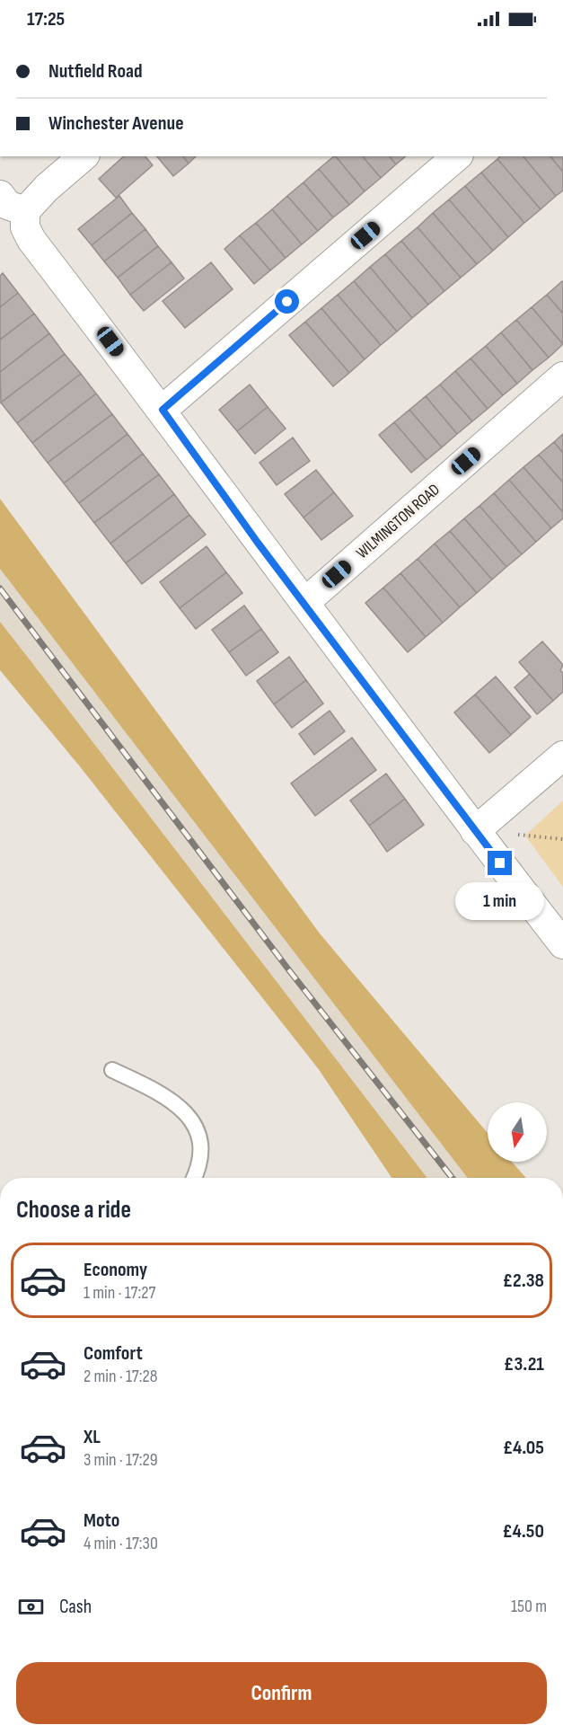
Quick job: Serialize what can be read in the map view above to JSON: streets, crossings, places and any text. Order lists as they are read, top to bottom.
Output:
{
  "streets": {
    "street": ["WILMINGTON ROAD"]
  },
  "north": "bottom",
  "page": {
    "status": "17:25",
    "banner": ["Nutfield Road", "Winchester Avenue"],
    "bubble": "1 min",
    "heading": "Choose a ride",
    "list": [
      {
        "name": "Economy",
        "note": "1 min · 17:27",
        "value": "£2.38"
      },
      {
        "name": "Comfort",
        "note": "2 min · 17:28",
        "value": "£3.21"
      },
      {
        "name": "XL",
        "note": "3 min · 17:29",
        "value": "£4.05"
      },
      {
        "name": "Moto",
        "note": "4 min · 17:30",
        "value": "£4.50"
      }
    ],
    "pay": ["Cash", "150 m"],
    "buttons": "Confirm"
  }
}
